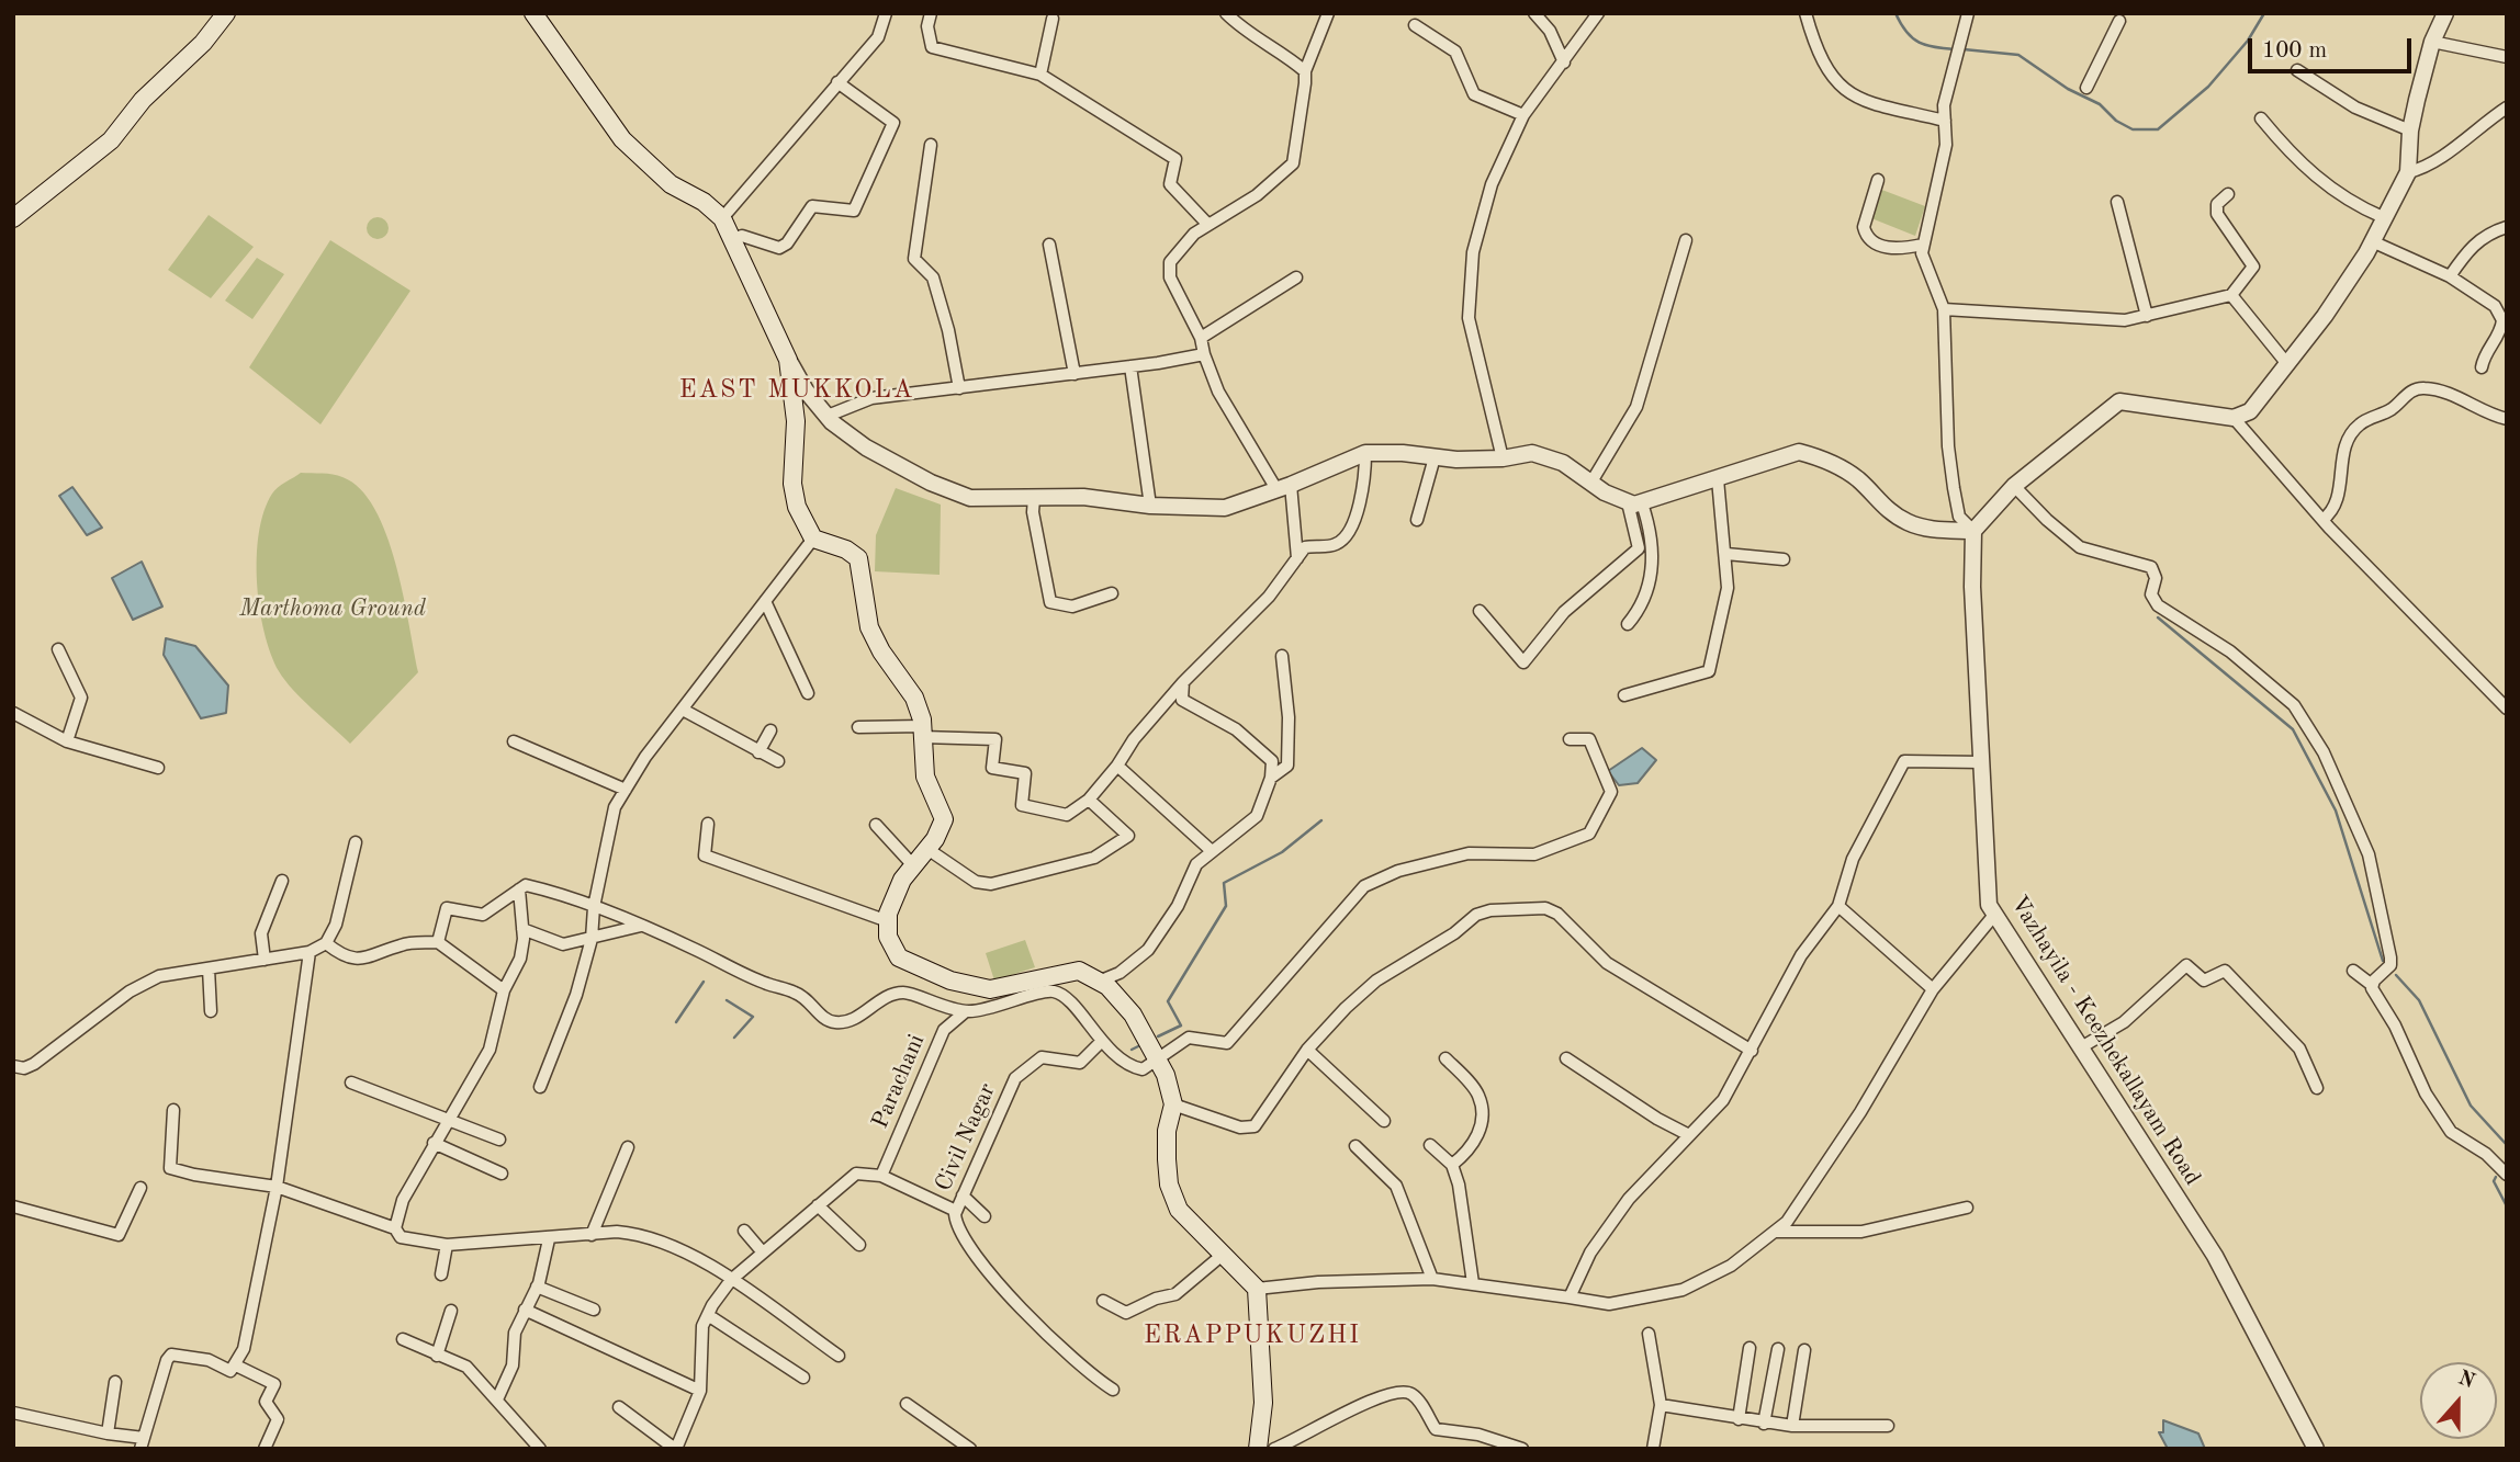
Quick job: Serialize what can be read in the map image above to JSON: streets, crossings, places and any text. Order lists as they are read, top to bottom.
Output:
{
  "streets": {
    "street": ["Vazhayila - Keezhekallayam Road", "Parachani", "Civil Nagar"]
  },
  "districts": ["EAST MUKKOLA", "ERAPPUKUZHI"],
  "parks": ["Marthoma Ground"],
  "scale_bar": "100 m",
  "north": "top"
}
